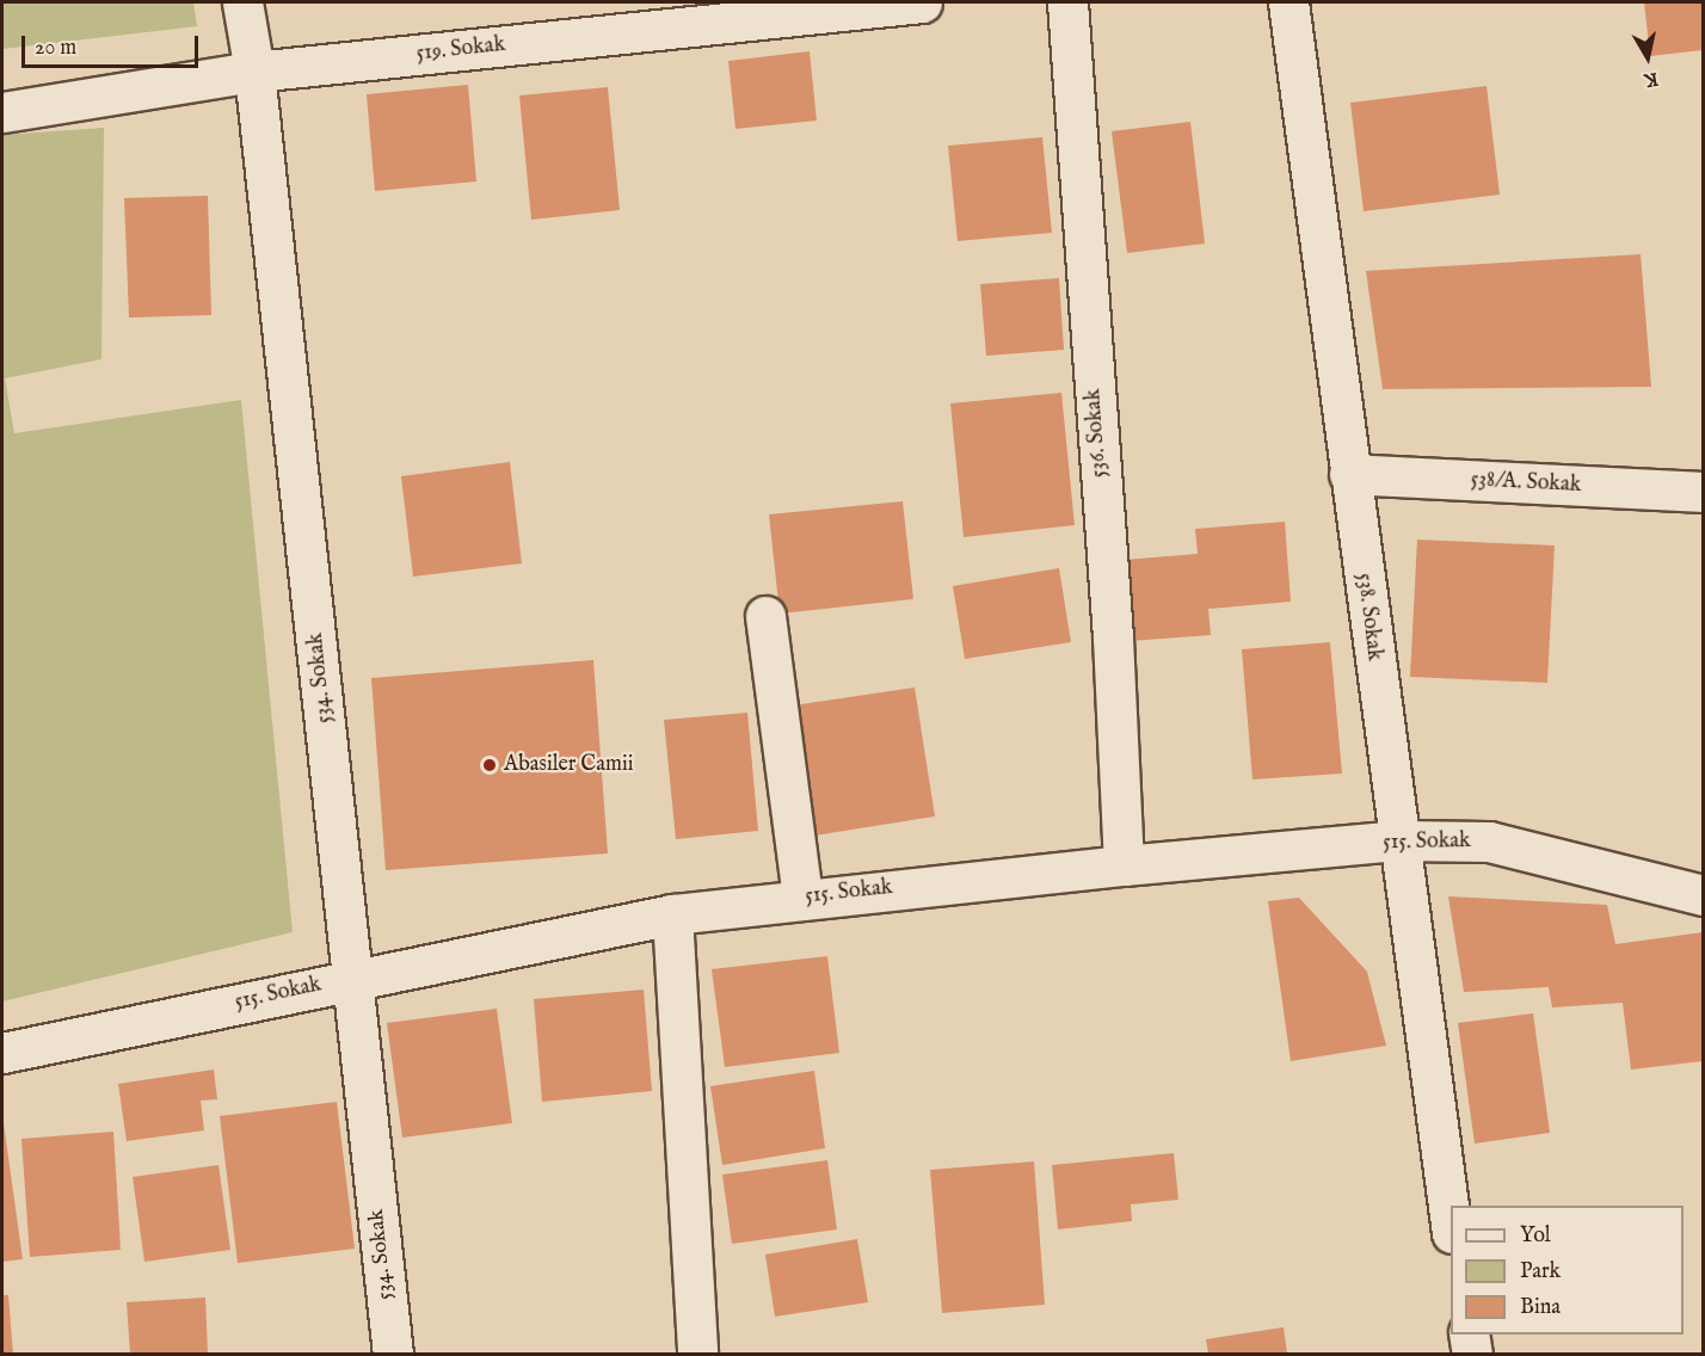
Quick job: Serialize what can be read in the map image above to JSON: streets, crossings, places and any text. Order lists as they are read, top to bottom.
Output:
{
  "streets": {
    "street": [
      "519. Sokak",
      "536. Sokak",
      "538/A. Sokak",
      "538. Sokak",
      "534. Sokak",
      "515. Sokak"
    ]
  },
  "crossings": [
    ["519. Sokak", "534. Sokak"],
    ["536. Sokak", "515. Sokak"],
    ["538/A. Sokak", "538. Sokak"],
    ["538. Sokak", "515. Sokak"],
    ["534. Sokak", "515. Sokak"]
  ],
  "places": ["Abasiler Camii"],
  "legend": ["Yol", "Park", "Bina"],
  "scale_bar": "20 m",
  "north": "bottom"
}
